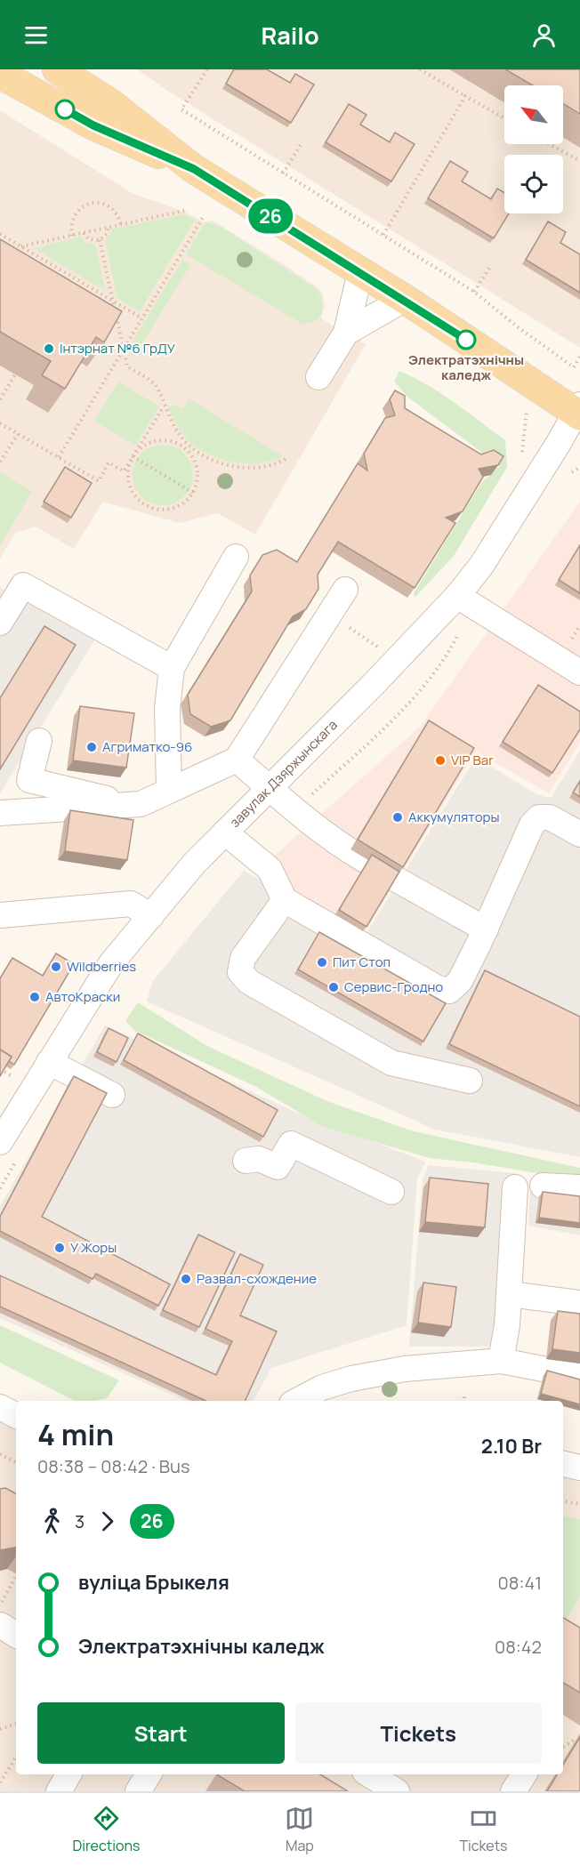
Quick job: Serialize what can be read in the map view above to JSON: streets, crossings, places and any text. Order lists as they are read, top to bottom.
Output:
{
  "streets": {
    "street": ["завулак Дзяржынскага"]
  },
  "places": [
    "Электратэхнічны каледж",
    "Інтэрнат №6 ГрДУ",
    "Агриматко-96",
    "VIP Bar",
    "Аккумуляторы",
    "Пит Стоп",
    "Wildberries",
    "Сервис-Гродно",
    "АвтоКраски",
    "У Жоры",
    "Развал-схождение"
  ],
  "lines": ["bus line 26"],
  "north": "top left",
  "page": {
    "header": "Railo",
    "on_map": "26",
    "heading": ["4 min", "08:38 – 08:42 · Bus", "2.10 Br"],
    "legs": ["3", "26"],
    "list": [
      {
        "name": "вуліца Брыкеля",
        "value": "08:41"
      },
      {
        "name": "Электратэхнічны каледж",
        "value": "08:42"
      }
    ],
    "buttons": ["Start", "Tickets"],
    "tabs": ["Directions", "Map", "Tickets"]
  }
}
